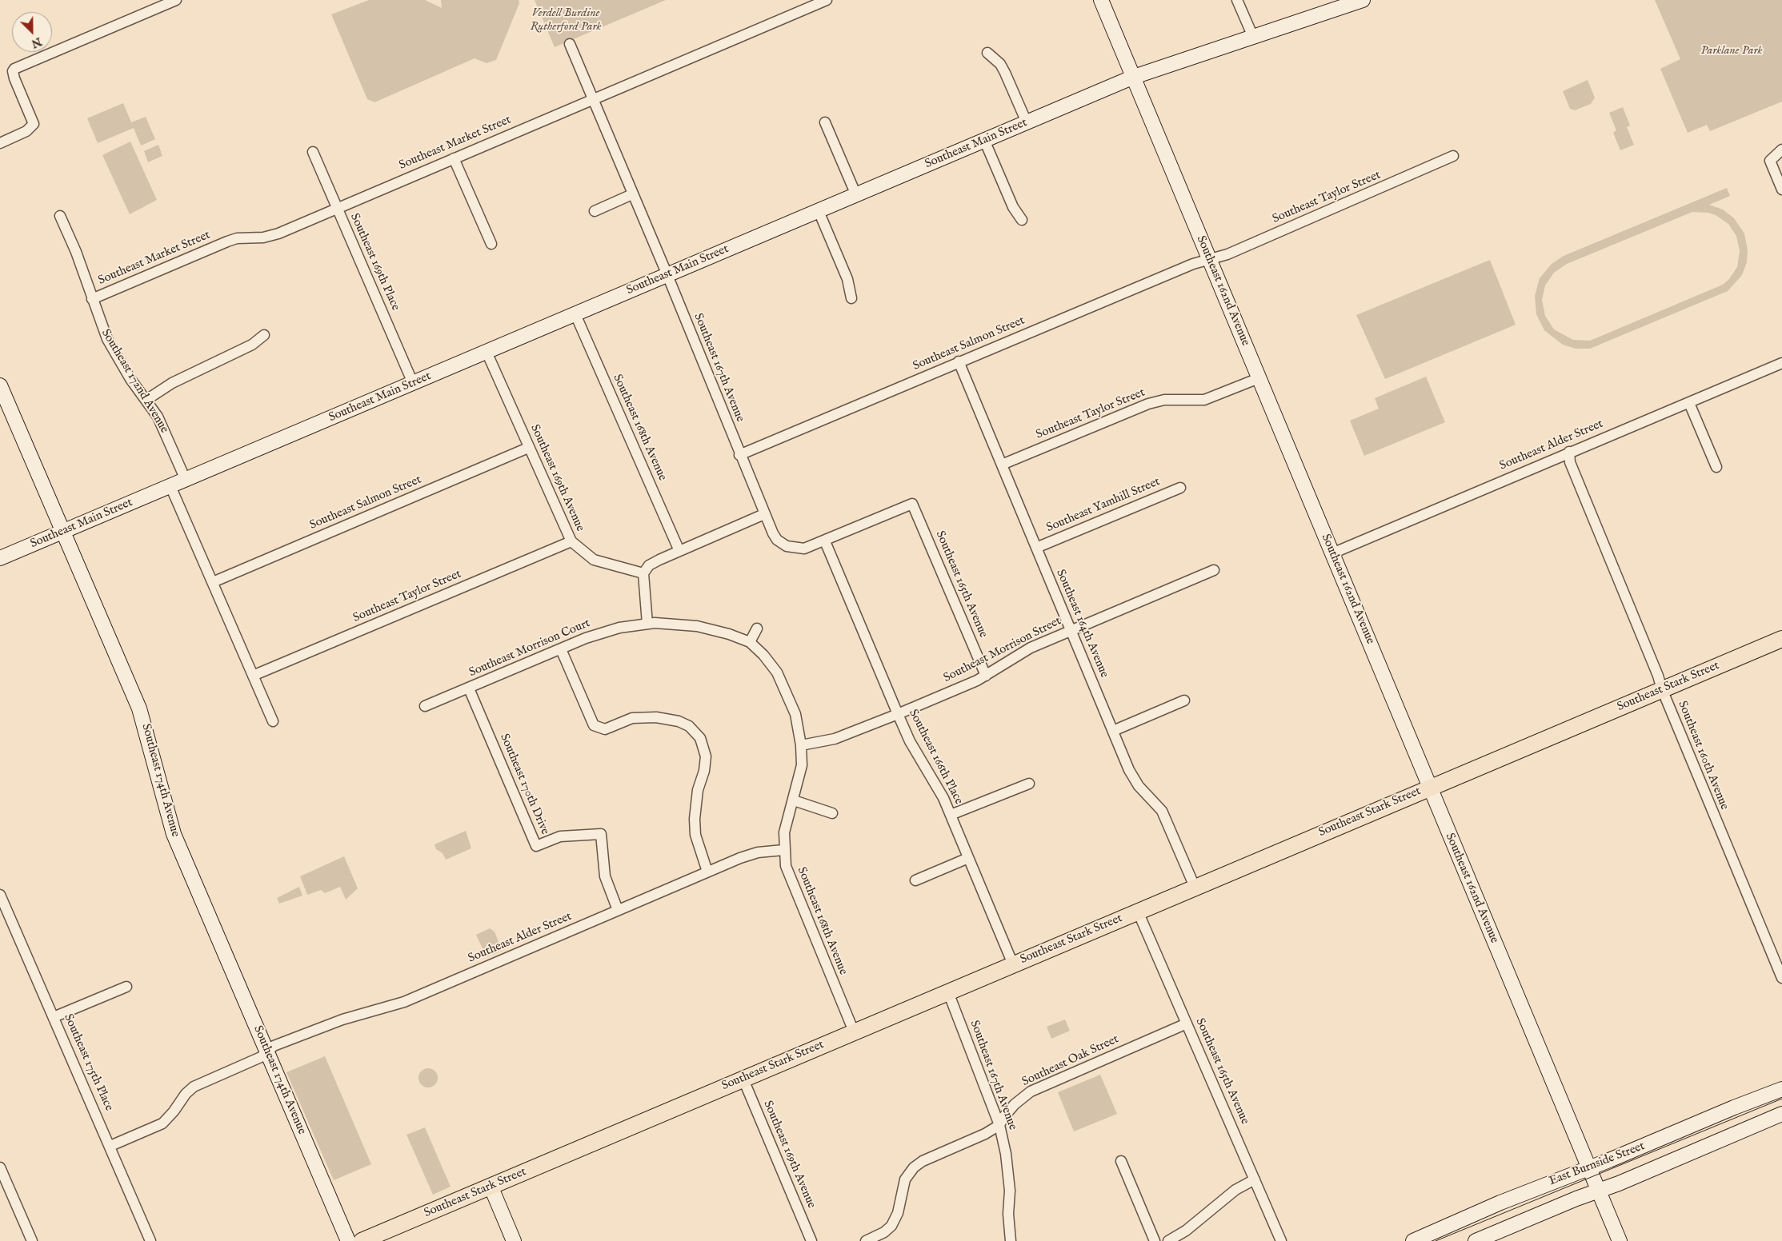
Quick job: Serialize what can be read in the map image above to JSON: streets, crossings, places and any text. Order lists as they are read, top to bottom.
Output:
{
  "streets": {
    "main road": ["Southeast Stark Street"],
    "street": [
      "Southeast Market Street",
      "Southeast Main Street",
      "Southeast Taylor Street",
      "Southeast 169th Place",
      "Southeast 162nd Avenue",
      "Southeast Salmon Street",
      "Southeast 167th Avenue",
      "Southeast 172nd Avenue",
      "Southeast 168th Avenue",
      "Southeast Alder Street",
      "Southeast 169th Avenue",
      "Southeast Yamhill Street",
      "Southeast 165th Avenue",
      "Southeast 164th Avenue",
      "Southeast Morrison Court",
      "Southeast Morrison Street",
      "Southeast 160th Avenue",
      "Southeast 166th Place",
      "Southeast 174th Avenue",
      "Southeast 170th Drive",
      "Southeast Oak Street",
      "Southeast 175th Place",
      "East Burnside Street"
    ]
  },
  "crossings": [
    ["Southeast Market Street", "Southeast 169th Place"],
    ["Southeast Market Street", "Southeast 167th Avenue"],
    ["Southeast Market Street", "Southeast 172nd Avenue"],
    ["Southeast Main Street", "Southeast 169th Place"],
    ["Southeast Main Street", "Southeast 162nd Avenue"],
    ["Southeast Main Street", "Southeast 167th Avenue"],
    ["Southeast Main Street", "Southeast 172nd Avenue"],
    ["Southeast Main Street", "Southeast 168th Avenue"],
    ["Southeast Main Street", "Southeast 169th Avenue"],
    ["Southeast Main Street", "Southeast 174th Avenue"],
    ["Southeast Taylor Street", "Southeast 162nd Avenue"],
    ["Southeast Taylor Street", "Southeast Salmon Street"],
    ["Southeast Taylor Street", "Southeast 169th Avenue"],
    ["Southeast Taylor Street", "Southeast 164th Avenue"],
    ["Southeast 162nd Avenue", "Southeast Salmon Street"],
    ["Southeast 162nd Avenue", "Southeast Alder Street"],
    ["Southeast 162nd Avenue", "Southeast Stark Street"],
    ["Southeast 162nd Avenue", "East Burnside Street"],
    ["Southeast Salmon Street", "Southeast 167th Avenue"],
    ["Southeast Salmon Street", "Southeast 169th Avenue"],
    ["Southeast Salmon Street", "Southeast 164th Avenue"],
    ["Southeast 167th Avenue", "Southeast 165th Avenue"],
    ["Southeast 167th Avenue", "Southeast Stark Street"],
    ["Southeast 167th Avenue", "Southeast 166th Place"],
    ["Southeast 167th Avenue", "Southeast Oak Street"],
    ["Southeast 168th Avenue", "Southeast Alder Street"],
    ["Southeast 168th Avenue", "Southeast Morrison Court"],
    ["Southeast 168th Avenue", "Southeast Morrison Street"],
    ["Southeast 168th Avenue", "Southeast Stark Street"],
    ["Southeast Alder Street", "Southeast 160th Avenue"],
    ["Southeast Alder Street", "Southeast 174th Avenue"],
    ["Southeast Alder Street", "Southeast 170th Drive"],
    ["Southeast Alder Street", "Southeast 175th Place"],
    ["Southeast 169th Avenue", "Southeast Stark Street"],
    ["Southeast Yamhill Street", "Southeast 164th Avenue"],
    ["Southeast 165th Avenue", "Southeast Morrison Street"],
    ["Southeast 165th Avenue", "Southeast Stark Street"],
    ["Southeast 165th Avenue", "Southeast 166th Place"],
    ["Southeast 165th Avenue", "Southeast Oak Street"],
    ["Southeast 164th Avenue", "Southeast Morrison Street"],
    ["Southeast 164th Avenue", "Southeast Stark Street"],
    ["Southeast Morrison Court", "Southeast 170th Drive"],
    ["Southeast Morrison Street", "Southeast 166th Place"],
    ["Southeast Stark Street", "Southeast 160th Avenue"],
    ["Southeast Stark Street", "Southeast 166th Place"]
  ],
  "parks": ["Verdell Burdine Rutherford Park", "Parklane Park"],
  "north": "bottom right"
}
